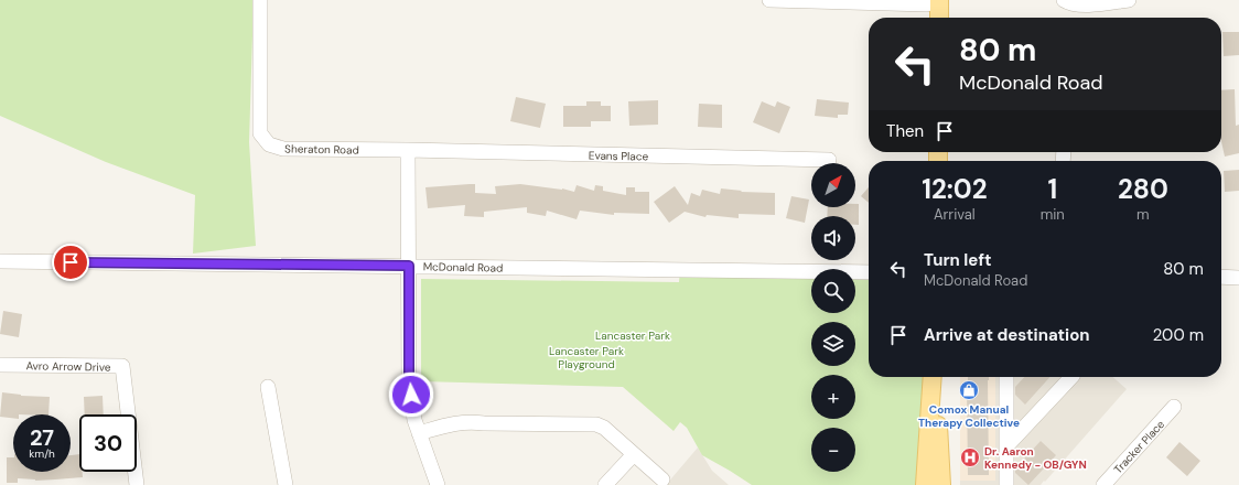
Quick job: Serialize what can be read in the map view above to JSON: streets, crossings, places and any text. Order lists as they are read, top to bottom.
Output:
{
  "streets": {
    "street": [
      "Sheraton Road",
      "Evans Place",
      "McDonald Road",
      "Avro Arrow Drive",
      "Tracker Place"
    ]
  },
  "crossings": [
    ["Sheraton Road", "Evans Place"]
  ],
  "parks": ["Lancaster Park", "Lancaster Park Playground"],
  "places": {
    "shop": ["Comox Manual Therapy Collective"],
    "hospital": ["Dr. Aaron Kennedy - OB/GYN"]
  },
  "north": "top right",
  "page": {
    "turn": ["80 m", "McDonald Road"],
    "then": "Then",
    "eta": [
      "12:02",
      "Arrival",
      "1",
      "min",
      "280",
      "m"
    ],
    "map_buttons": ["+", "−"],
    "list": [
      {
        "name": "Turn left",
        "note": "McDonald Road",
        "value": "80 m"
      },
      {
        "name": "Arrive at destination",
        "value": "200 m"
      }
    ],
    "speed": "27 km/h",
    "limit": "30"
  }
}
